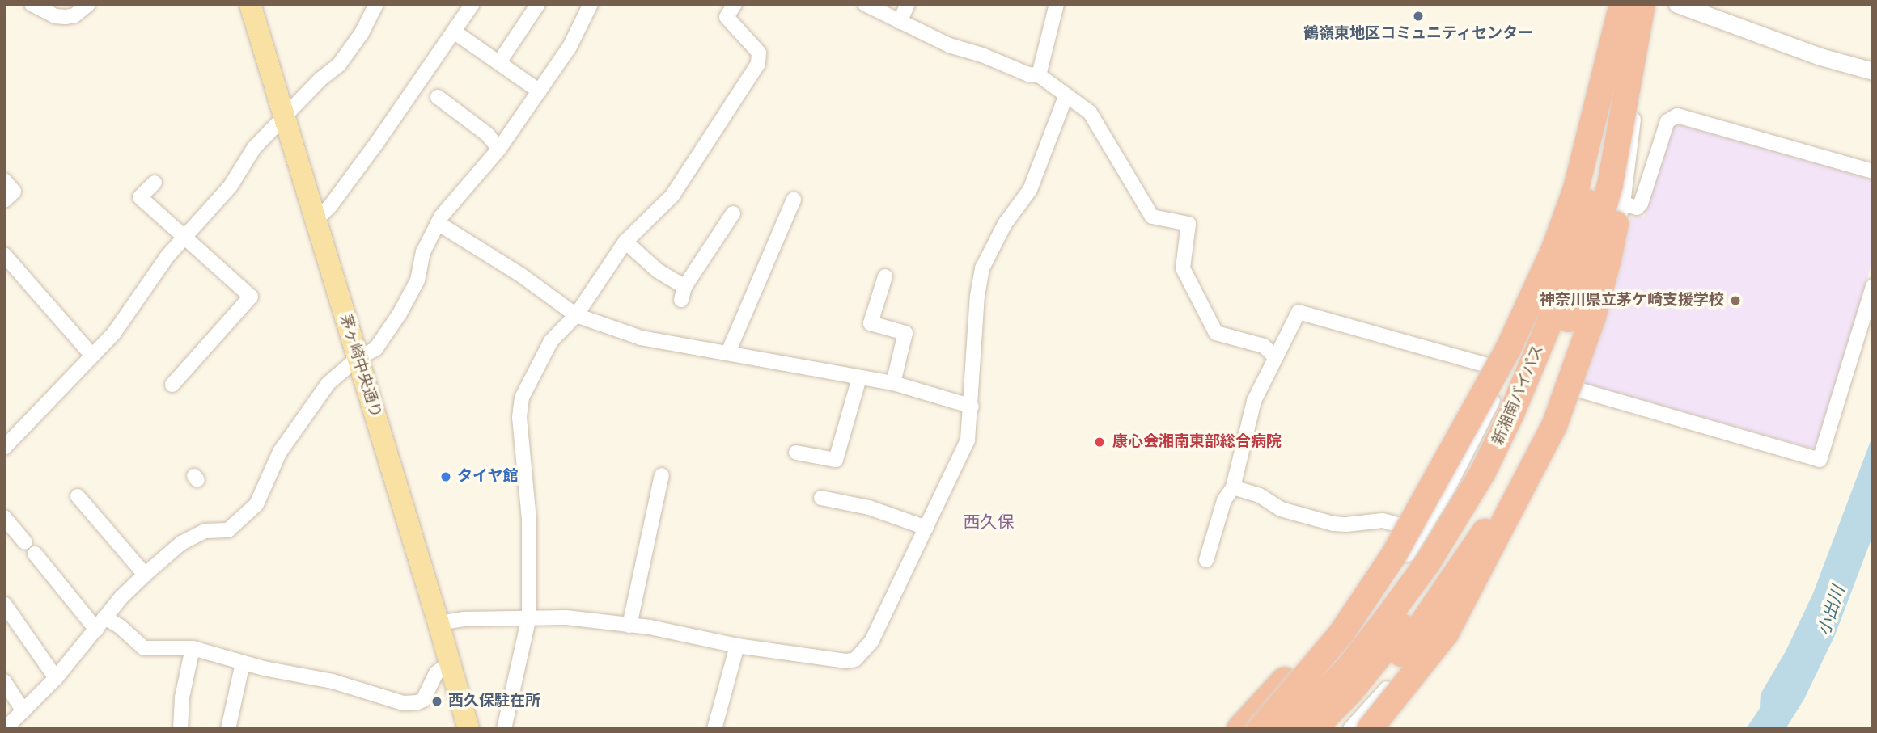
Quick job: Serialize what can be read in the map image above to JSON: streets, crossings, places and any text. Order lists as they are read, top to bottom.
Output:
{
  "streets": {
    "highway": ["新湘南バイパス"],
    "main road": ["茅ヶ崎中央通り"]
  },
  "districts": ["西久保"],
  "water": ["小出川"],
  "places": [
    "鶴嶺東地区コミュニティセンター",
    "神奈川県立茅ケ崎支援学校",
    "康心会湘南東部総合病院",
    "タイヤ館",
    "西久保駐在所"
  ]
}
